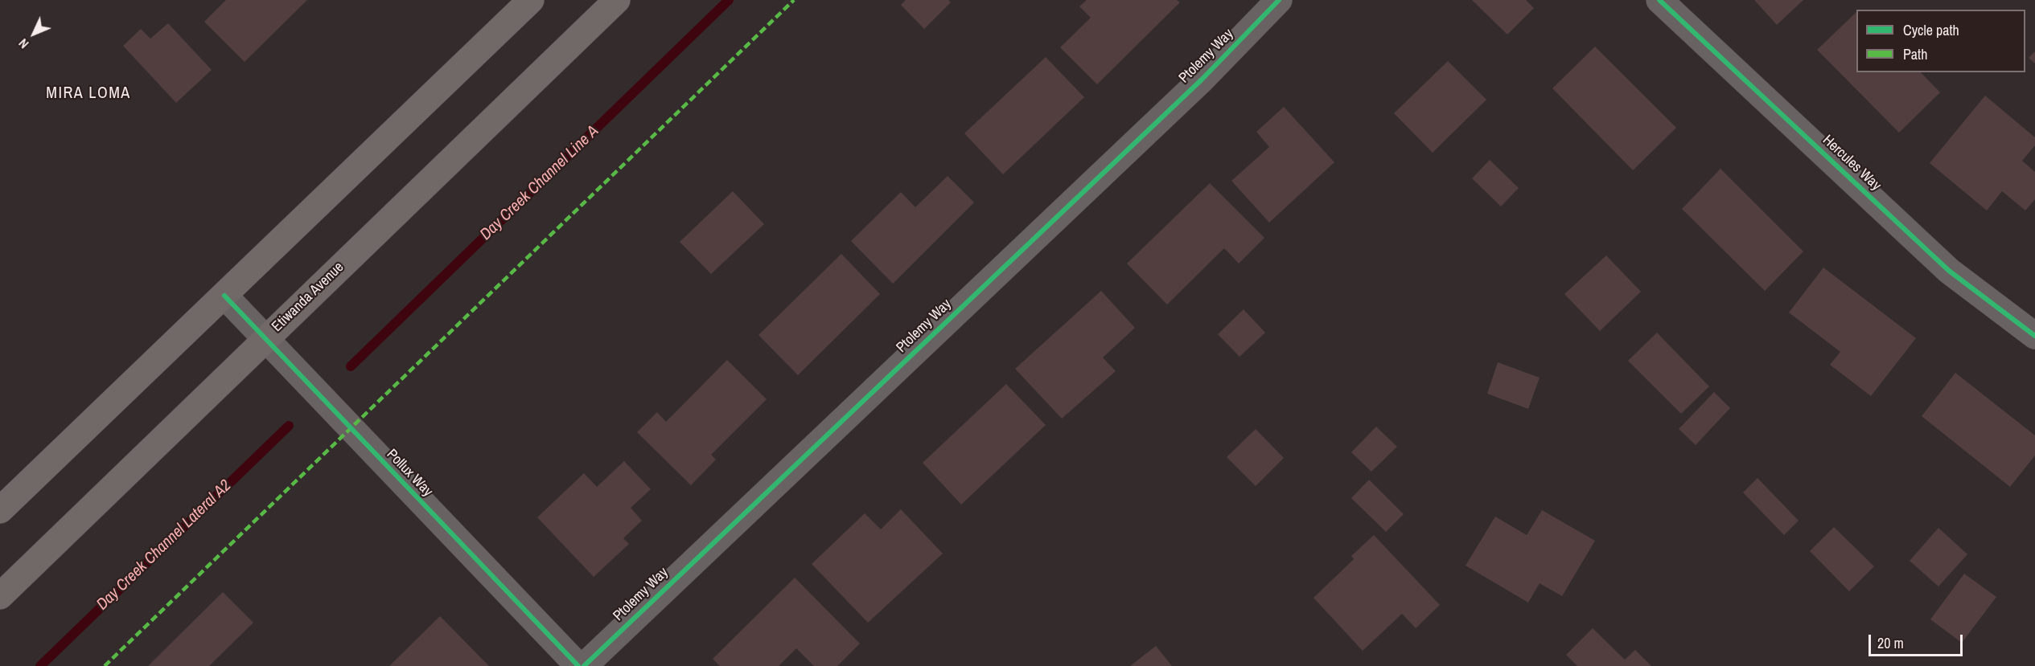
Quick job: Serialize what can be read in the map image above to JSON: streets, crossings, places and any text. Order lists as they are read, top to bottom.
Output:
{
  "streets": {
    "main road": ["Etiwanda Avenue"],
    "street": ["Ptolemy Way", "Hercules Way", "Pollux Way"]
  },
  "crossings": [
    ["Etiwanda Avenue", "Pollux Way"]
  ],
  "districts": ["MIRA LOMA"],
  "water": ["Day Creek Channel Line A", "Day Creek Channel Lateral A2"],
  "legend": ["Cycle path", "Path"],
  "scale_bar": "20 m",
  "north": "bottom left"
}
